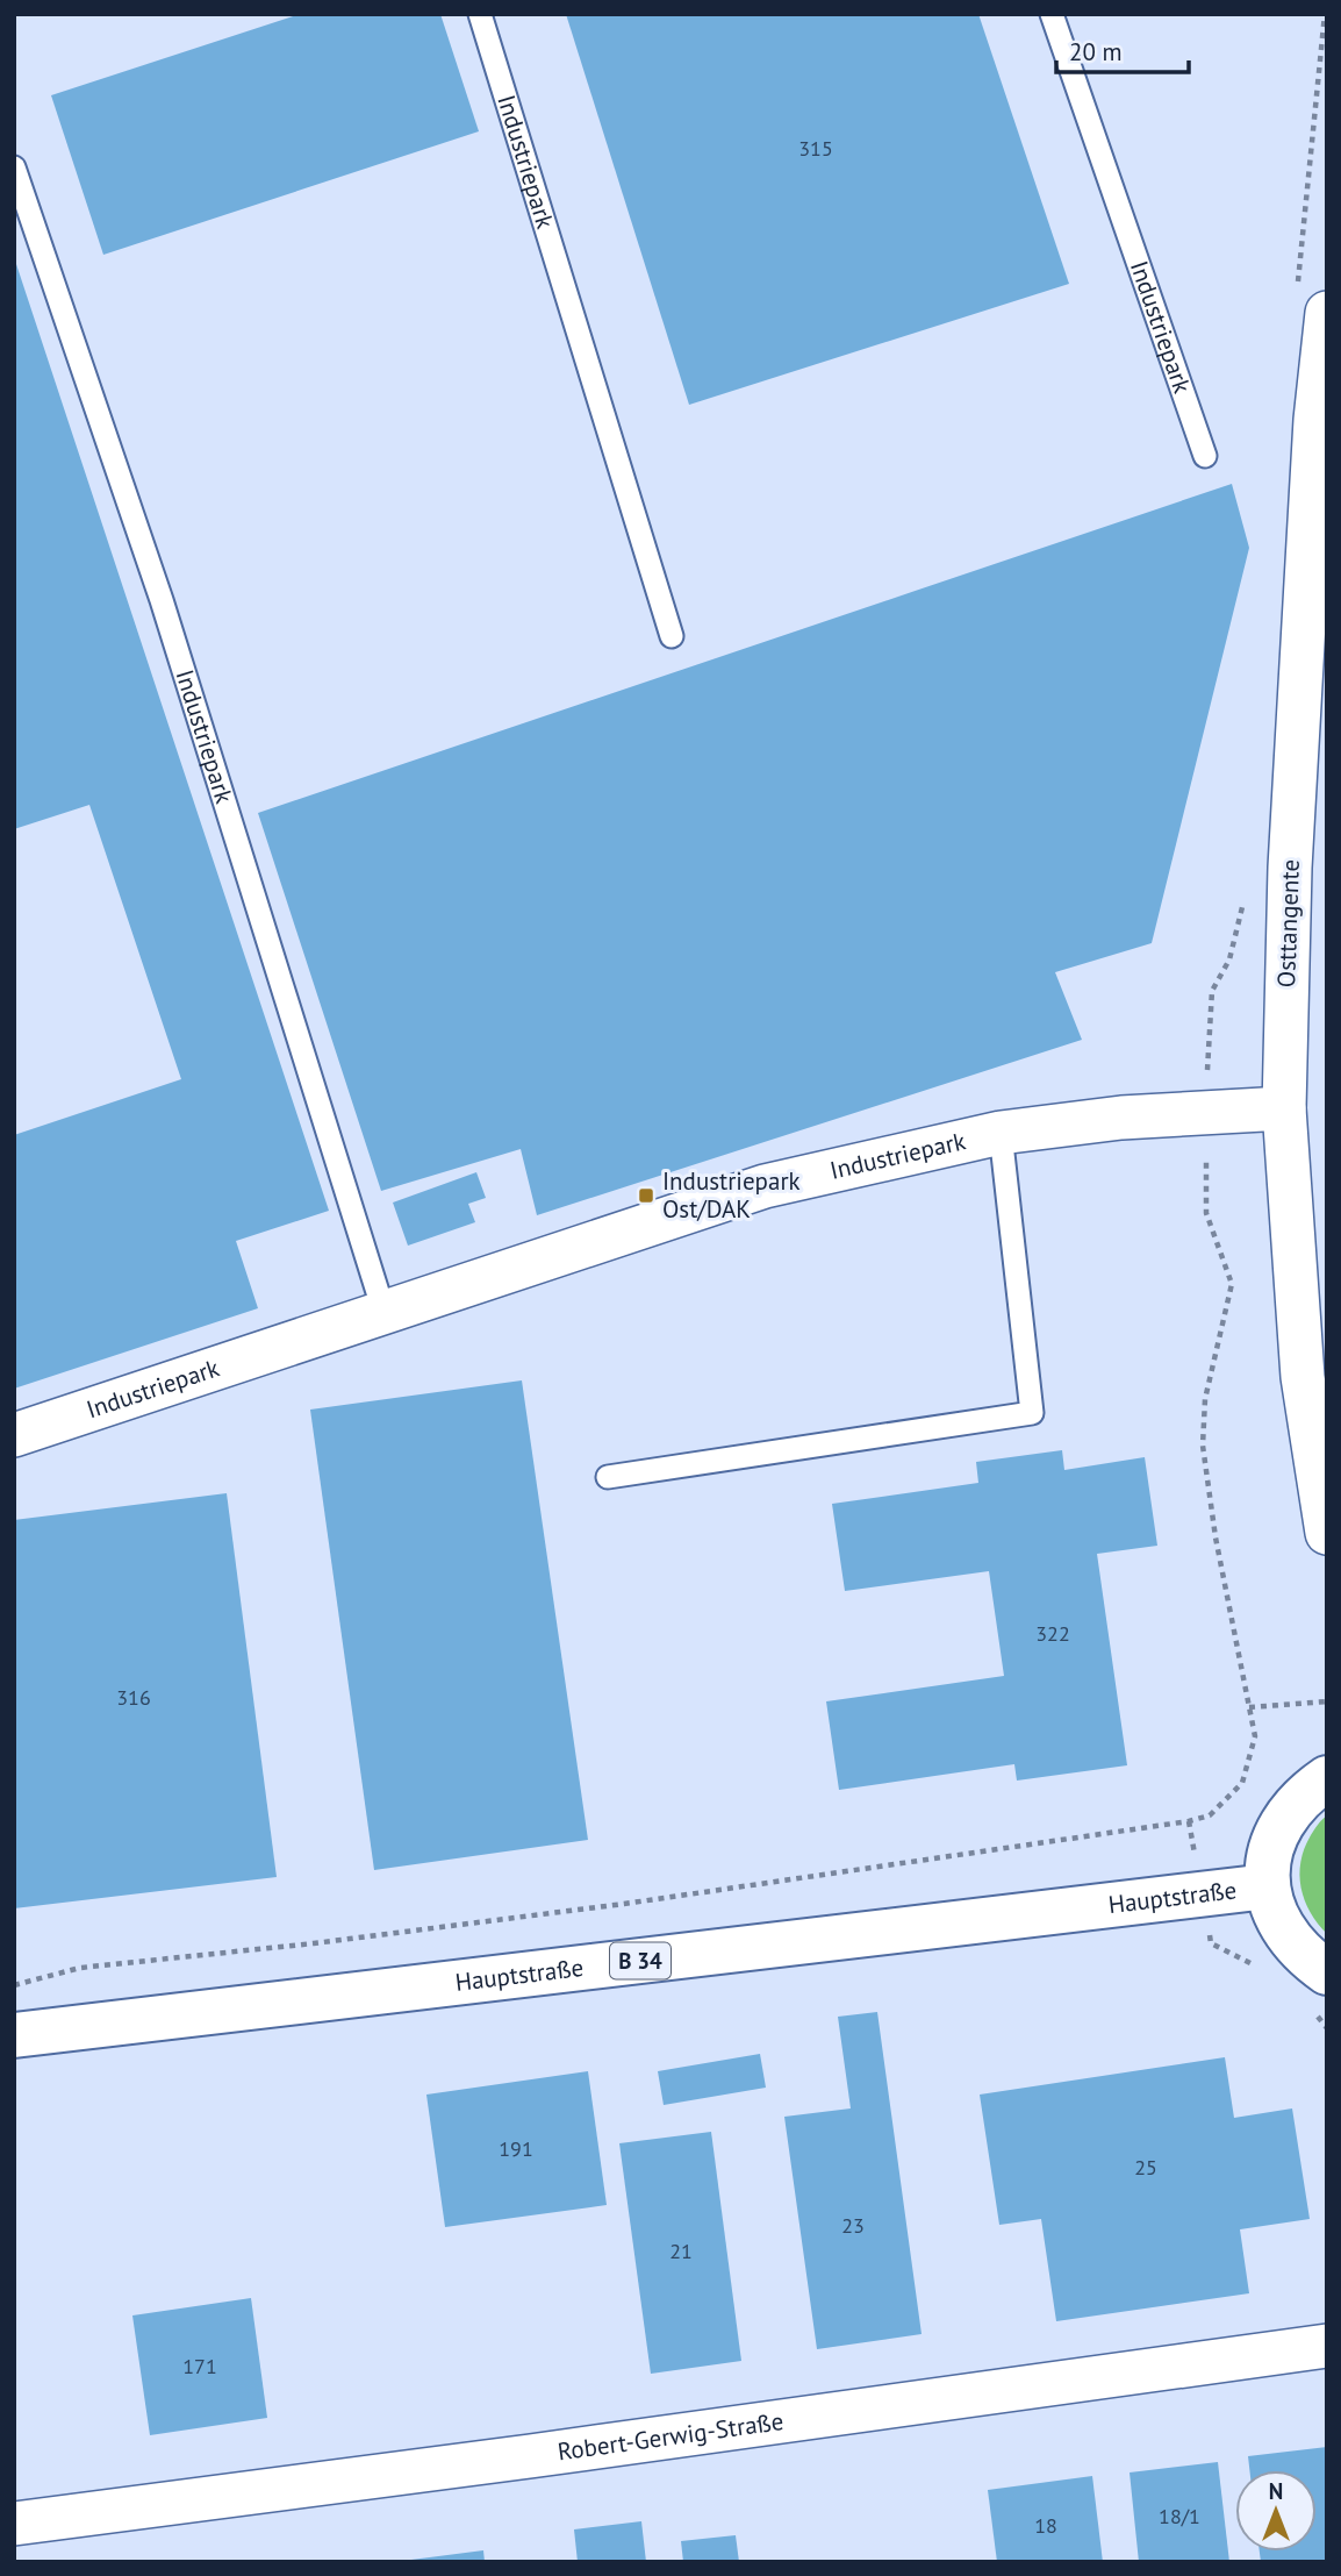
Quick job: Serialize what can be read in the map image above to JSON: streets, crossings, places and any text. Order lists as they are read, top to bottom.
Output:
{
  "streets": {
    "main road": ["Hauptstraße", "B 34"],
    "street": ["Industriepark", "Osttangente", "Robert-Gerwig-Straße"]
  },
  "crossings": [
    ["Industriepark", "Osttangente"]
  ],
  "places": {
    "transit": ["Industriepark Ost/DAK"]
  },
  "house_numbers": [
    "315",
    "322",
    "316",
    "191",
    "25",
    "23",
    "21",
    "171",
    "18/1",
    "18"
  ],
  "scale_bar": "20 m",
  "north": "top"
}
